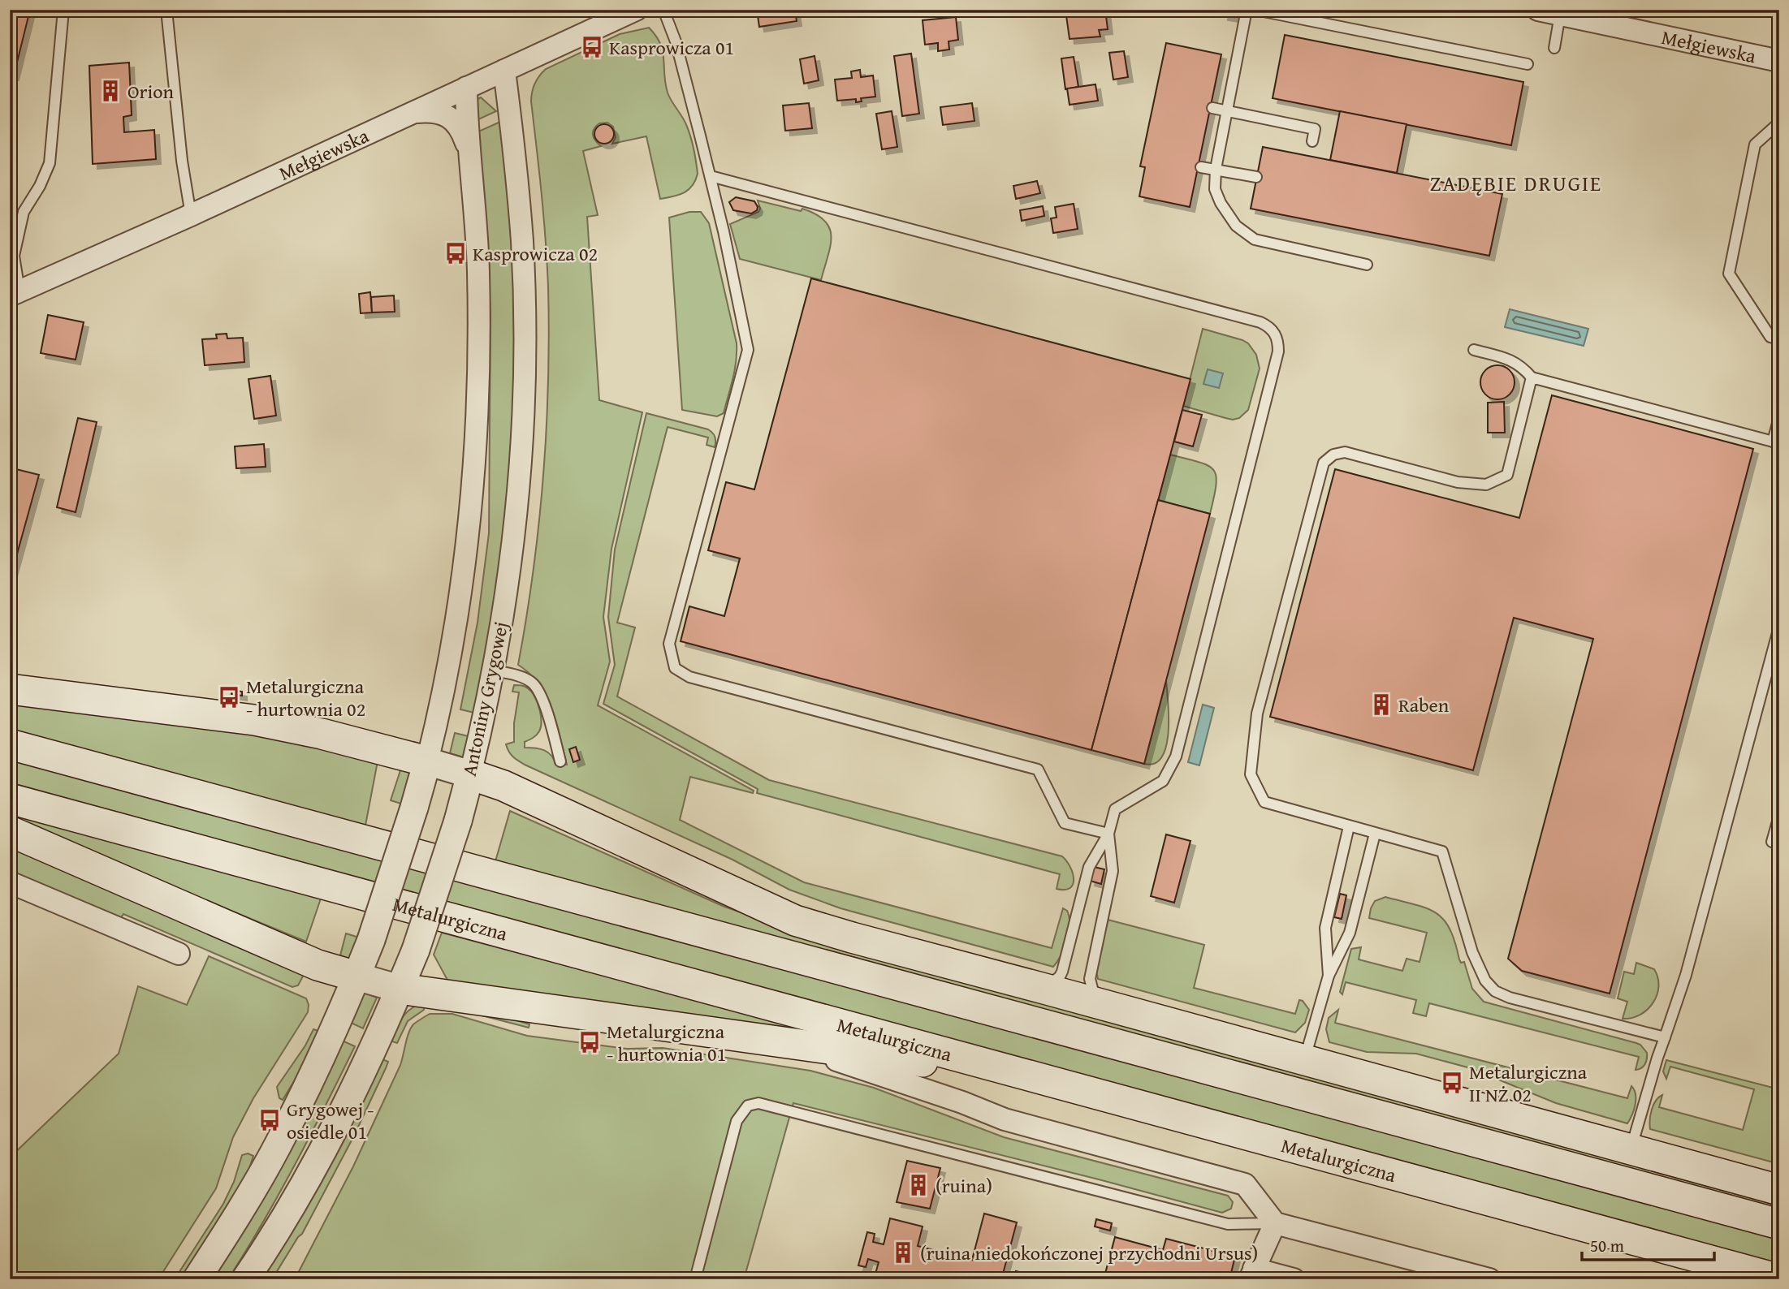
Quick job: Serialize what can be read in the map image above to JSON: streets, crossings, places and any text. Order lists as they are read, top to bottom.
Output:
{
  "streets": {
    "main road": ["Metalurgiczna"],
    "street": ["Mełgiewska", "Antoniny Grygowej"]
  },
  "crossings": [
    ["Mełgiewska", "Antoniny Grygowej"]
  ],
  "districts": ["ZADĘBIE DRUGIE"],
  "places": {
    "bus stop": [
      "Kasprowicza 01",
      "Kasprowicza 02",
      "Metalurgiczna - hurtownia 02",
      "Metalurgiczna - hurtownia 01",
      "Metalurgiczna II NŻ 02",
      "Grygowej - osiedle 01"
    ],
    "building": [
      "Orion",
      "Raben",
      "(ruina)",
      "(ruina niedokończonej przychodni Ursus)"
    ]
  },
  "scale_bar": "50 m"
}
